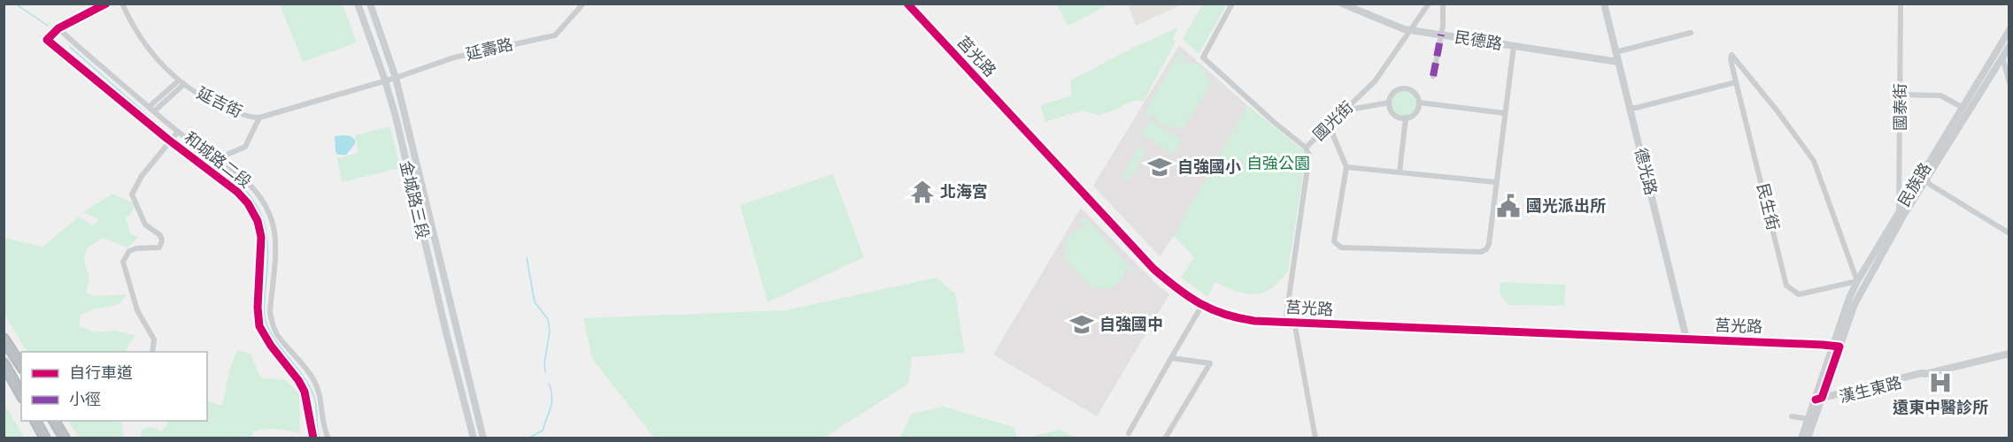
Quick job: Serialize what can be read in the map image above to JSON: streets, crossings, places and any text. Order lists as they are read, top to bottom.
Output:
{
  "streets": {
    "street": [
      "民德路",
      "延壽路",
      "莒光路",
      "延吉街",
      "國泰街",
      "國光街",
      "和城路二段",
      "德光路",
      "民族路",
      "金城路三段",
      "民生街",
      "漢生東路"
    ]
  },
  "crossings": [
    ["民德路", "國光街"],
    ["民德路", "德光路"],
    ["延壽路", "延吉街"],
    ["延壽路", "金城路三段"],
    ["莒光路", "國光街"],
    ["莒光路", "德光路"],
    ["莒光路", "民族路"],
    ["延吉街", "金城路三段"],
    ["國泰街", "民族路"],
    ["民族路", "民生街"]
  ],
  "parks": ["自強公園"],
  "places": {
    "school or university": ["自強國小", "自強國中"],
    "temple": ["北海宮"],
    "public building": ["國光派出所"],
    "hospital": ["遠東中醫診所"]
  },
  "legend": ["自行車道", "小徑"]
}
